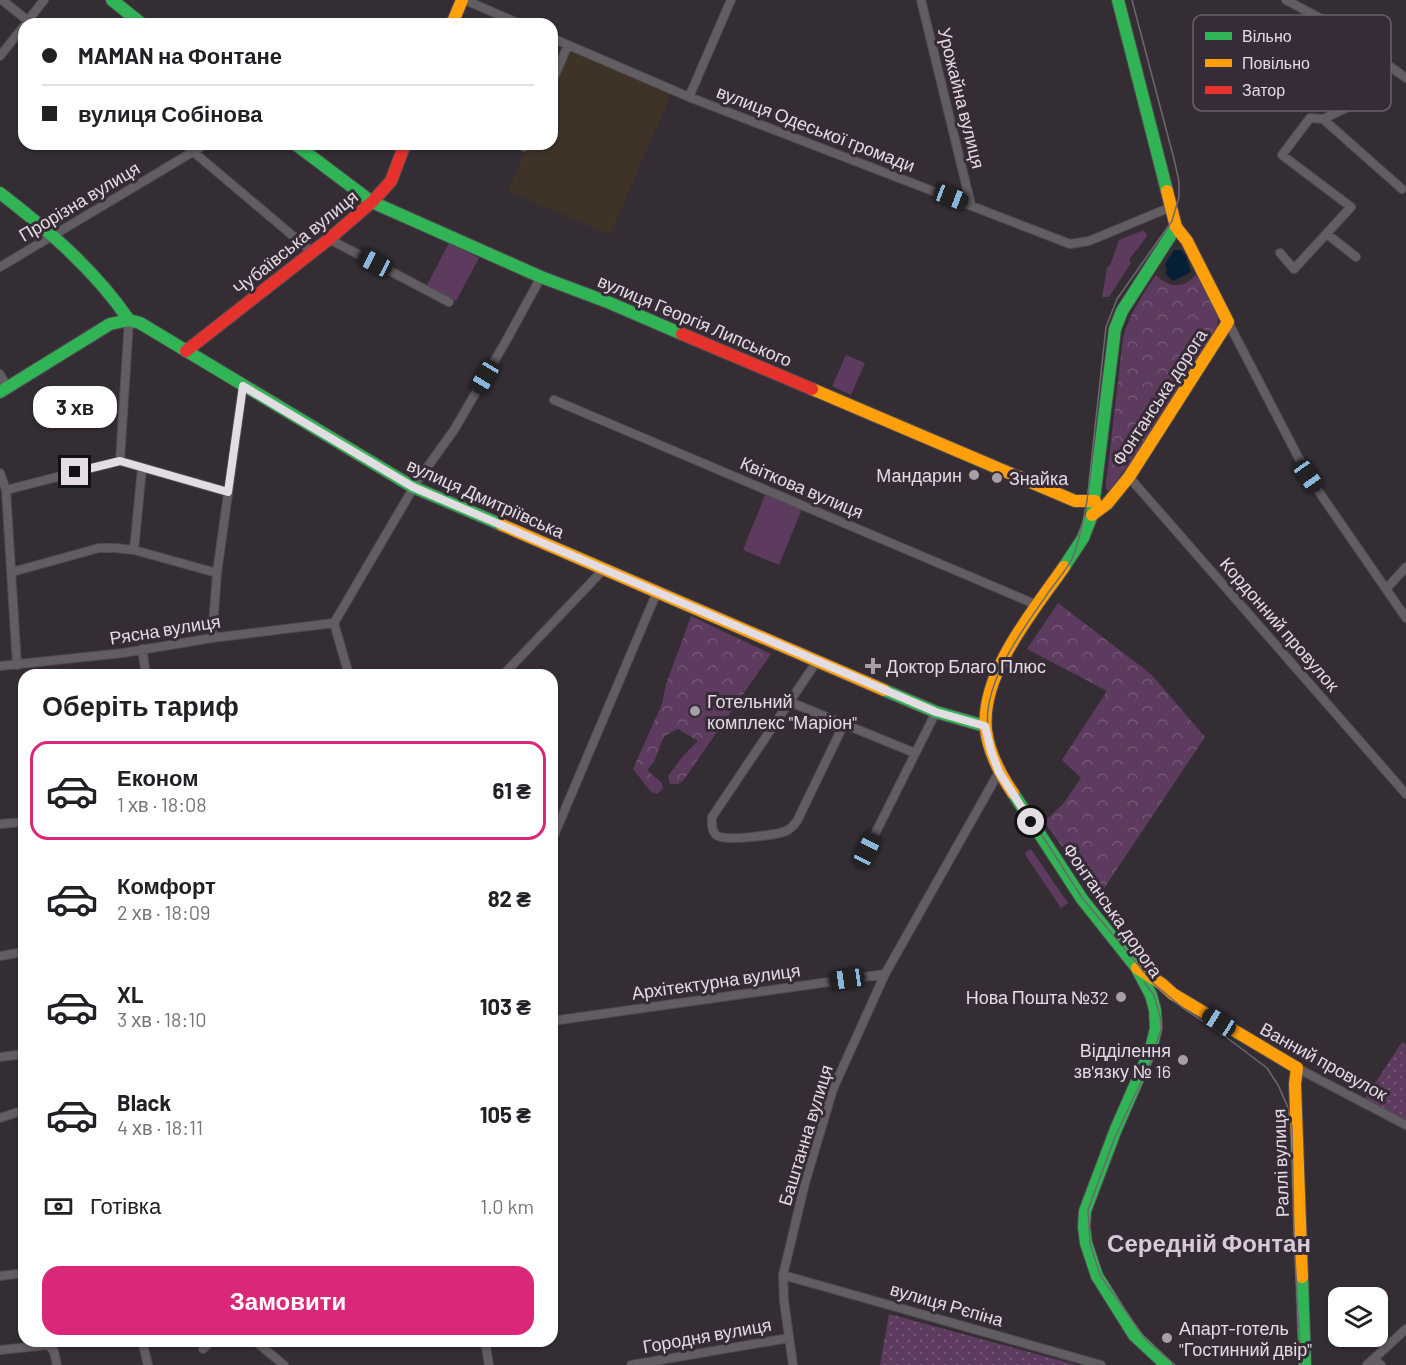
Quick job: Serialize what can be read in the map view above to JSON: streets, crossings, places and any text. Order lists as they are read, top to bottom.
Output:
{
  "streets": {
    "main road": [
      "Чубаївська вулиця",
      "вулиця Георгія Липського",
      "Фонтанська дорога",
      "вулиця Дмитріївська",
      "Ванний провулок",
      "Раллі вулиця"
    ],
    "street": [
      "Урожайна вулиця",
      "вулиця Одеської громади",
      "Прорізна вулиця",
      "Квіткова вулиця",
      "Кордонний провулок",
      "Рясна вулиця",
      "Архітектурна вулиця",
      "Баштанна вулиця",
      "вулиця Рєпіна",
      "Городня вулиця"
    ]
  },
  "crossings": [
    ["Урожайна вулиця", "вулиця Одеської громади"],
    ["вулиця Одеської громади", "Фонтанська дорога"],
    ["Чубаївська вулиця", "вулиця Георгія Липського"],
    ["Чубаївська вулиця", "вулиця Дмитріївська"],
    ["вулиця Георгія Липського", "Фонтанська дорога"],
    ["Фонтанська дорога", "Квіткова вулиця"],
    ["Фонтанська дорога", "вулиця Дмитріївська"],
    ["Фонтанська дорога", "Кордонний провулок"],
    ["Фонтанська дорога", "Ванний провулок"],
    ["Фонтанська дорога", "Баштанна вулиця"],
    ["Архітектурна вулиця", "Баштанна вулиця"],
    ["Ванний провулок", "Раллі вулиця"],
    ["Баштанна вулиця", "вулиця Рєпіна"],
    ["Баштанна вулиця", "Городня вулиця"]
  ],
  "districts": ["Середній Фонтан"],
  "places": {
    "other": [
      "Мандарин",
      "Знайка",
      "Готельний комплекс \"Маріон\"",
      "Нова Пошта №32",
      "Відділення зв'язку № 16",
      "Апарт-готель \"Гостинний двір\""
    ],
    "health": ["Доктор Благо Плюс"]
  },
  "legend": ["Вільно", "Повільно", "Затор"],
  "page": {
    "banner": ["MAMAN на Фонтане", "вулиця Собінова"],
    "bubble": "3 хв",
    "heading": "Оберіть тариф",
    "list": [
      {
        "name": "Економ",
        "note": "1 хв · 18:08",
        "value": "61 ₴"
      },
      {
        "name": "Комфорт",
        "note": "2 хв · 18:09",
        "value": "82 ₴"
      },
      {
        "name": "XL",
        "note": "3 хв · 18:10",
        "value": "103 ₴"
      },
      {
        "name": "Black",
        "note": "4 хв · 18:11",
        "value": "105 ₴"
      }
    ],
    "pay": ["Готівка", "1.0 km"],
    "buttons": "Замовити"
  }
}
